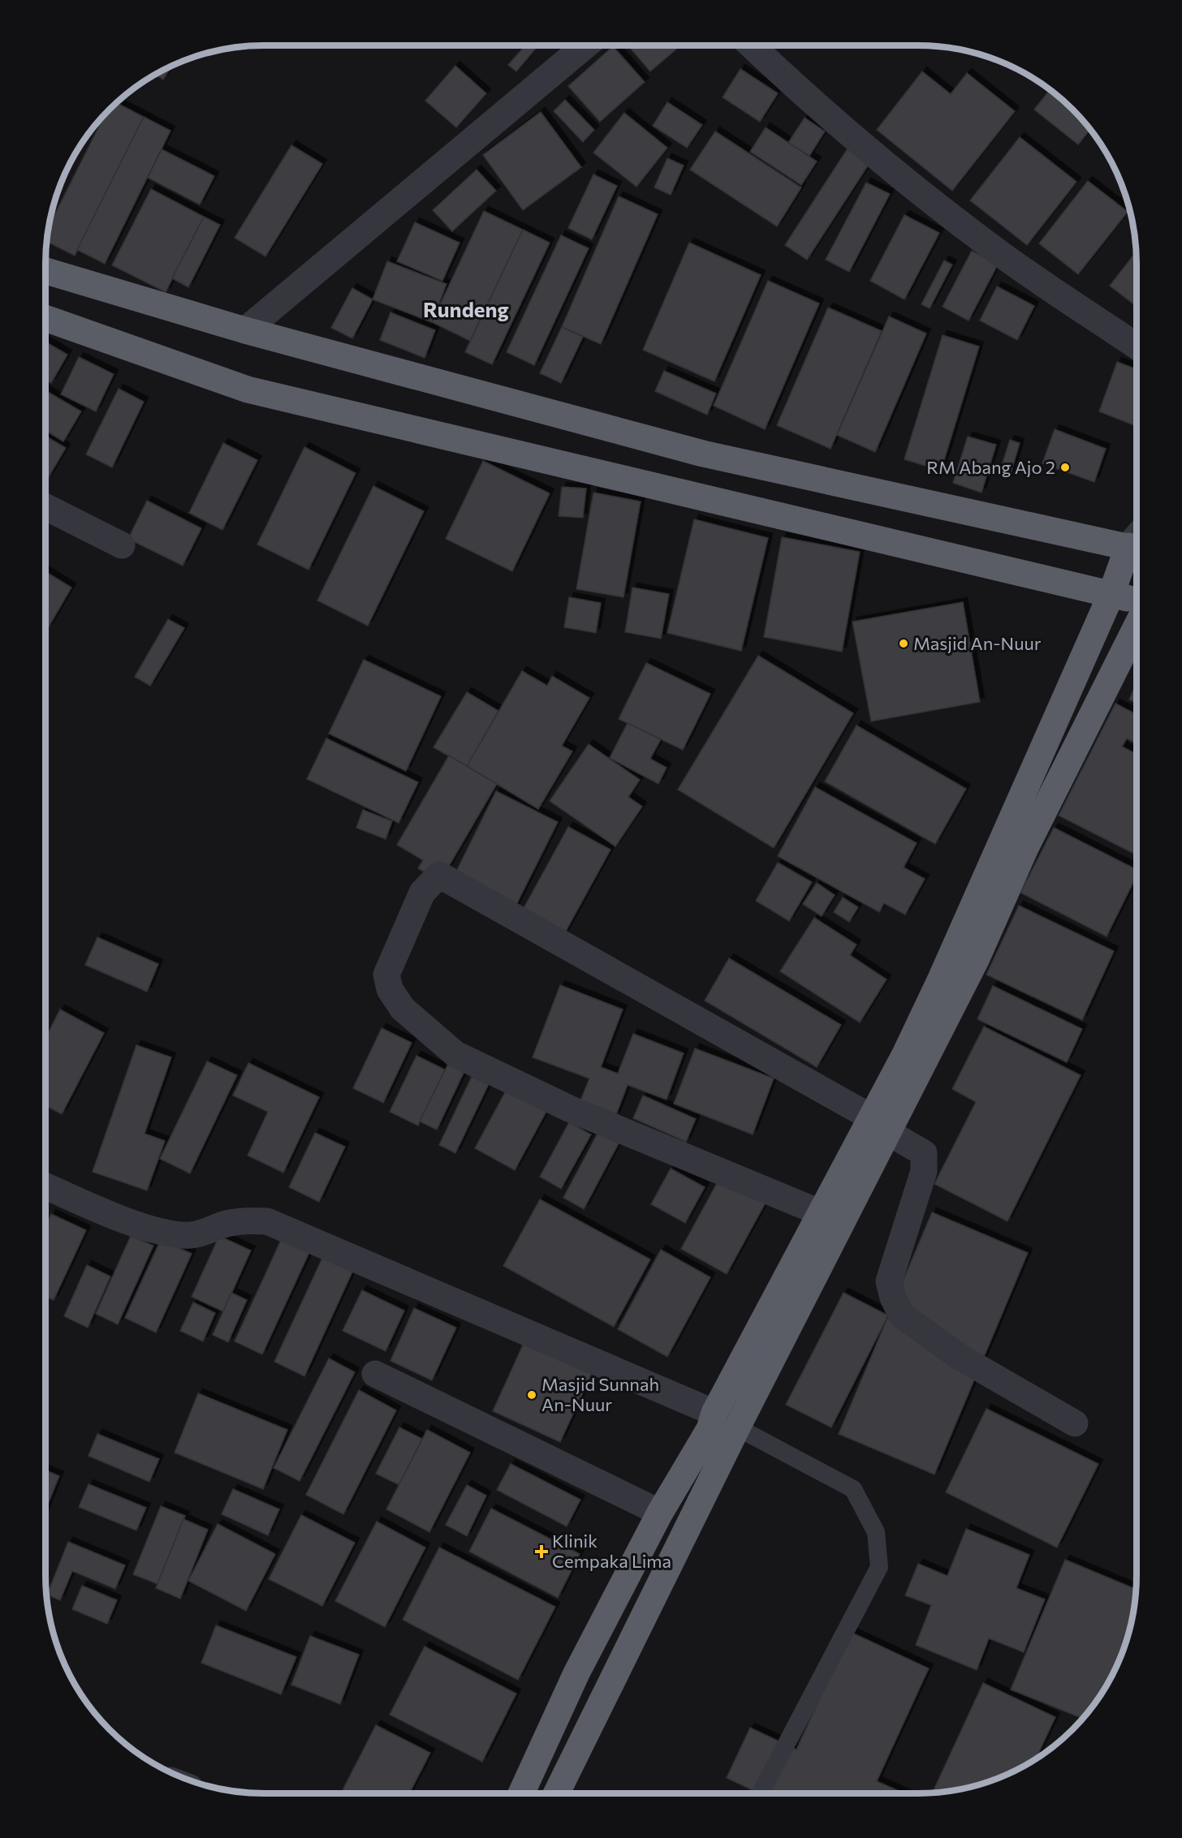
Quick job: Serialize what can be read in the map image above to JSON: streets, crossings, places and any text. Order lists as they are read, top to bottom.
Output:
{
  "districts": ["Rundeng"],
  "places": {
    "other": ["RM Abang Ajo 2", "Masjid An-Nuur", "Masjid Sunnah An-Nuur"],
    "health": ["Klinik Cempaka Lima"]
  }
}
